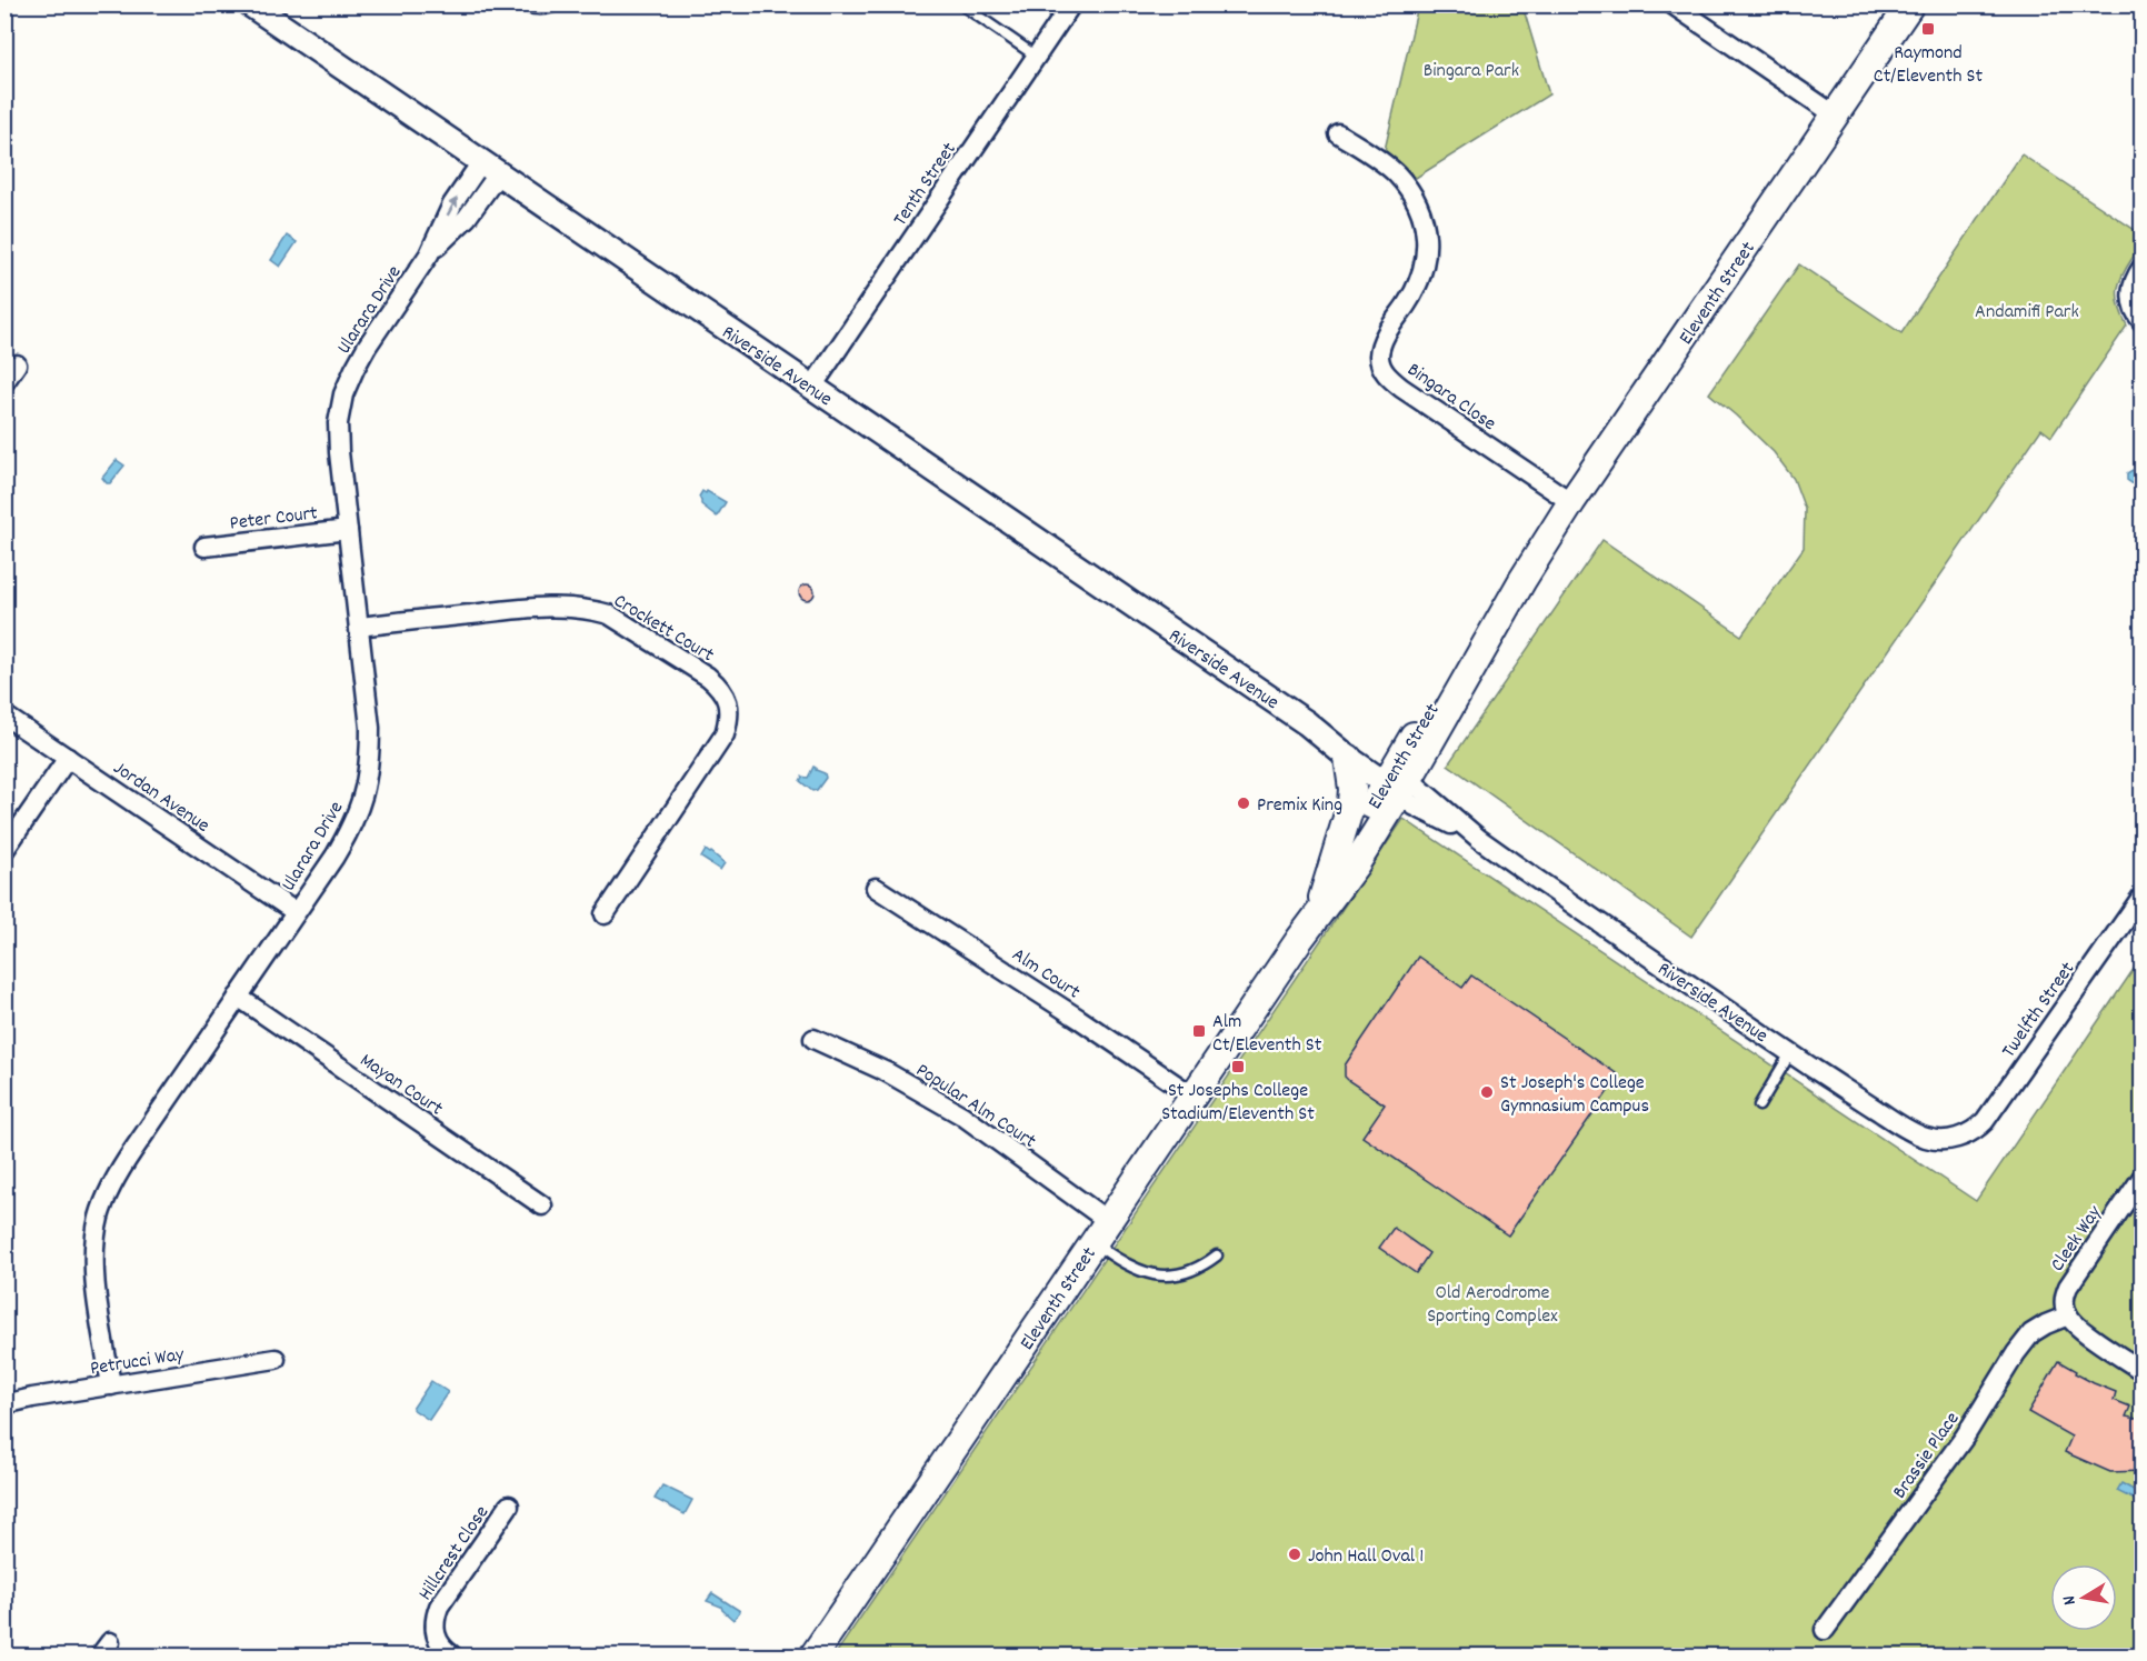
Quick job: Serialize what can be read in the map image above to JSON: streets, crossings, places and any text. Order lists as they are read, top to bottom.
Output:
{
  "streets": {
    "main road": ["Eleventh Street"],
    "street": [
      "Tenth Street",
      "Ularara Drive",
      "Riverside Avenue",
      "Bingara Close",
      "Peter Court",
      "Crockett Court",
      "Jordan Avenue",
      "Alm Court",
      "Twelfth Street",
      "Mayan Court",
      "Popular Alm Court",
      "Cleek Way",
      "Petrucci Way",
      "Brassie Place",
      "Hillcrest Close"
    ]
  },
  "crossings": [
    ["Tenth Street", "Riverside Avenue"],
    ["Eleventh Street", "Riverside Avenue"],
    ["Eleventh Street", "Bingara Close"],
    ["Eleventh Street", "Alm Court"],
    ["Eleventh Street", "Popular Alm Court"],
    ["Ularara Drive", "Riverside Avenue"],
    ["Ularara Drive", "Peter Court"],
    ["Ularara Drive", "Crockett Court"],
    ["Ularara Drive", "Jordan Avenue"],
    ["Ularara Drive", "Mayan Court"],
    ["Ularara Drive", "Petrucci Way"],
    ["Riverside Avenue", "Twelfth Street"],
    ["Cleek Way", "Brassie Place"]
  ],
  "parks": ["Bingara Park", "Andamifi Park", "Old Aerodrome Sporting Complex"],
  "places": {
    "transit": ["Raymond Ct/Eleventh St", "Alm Ct/Eleventh St", "St Josephs College Stadium/Eleventh St"],
    "other": ["Premix King", "St Joseph's College Gymnasium Campus", "John Hall Oval 1"]
  },
  "north": "left"
}
